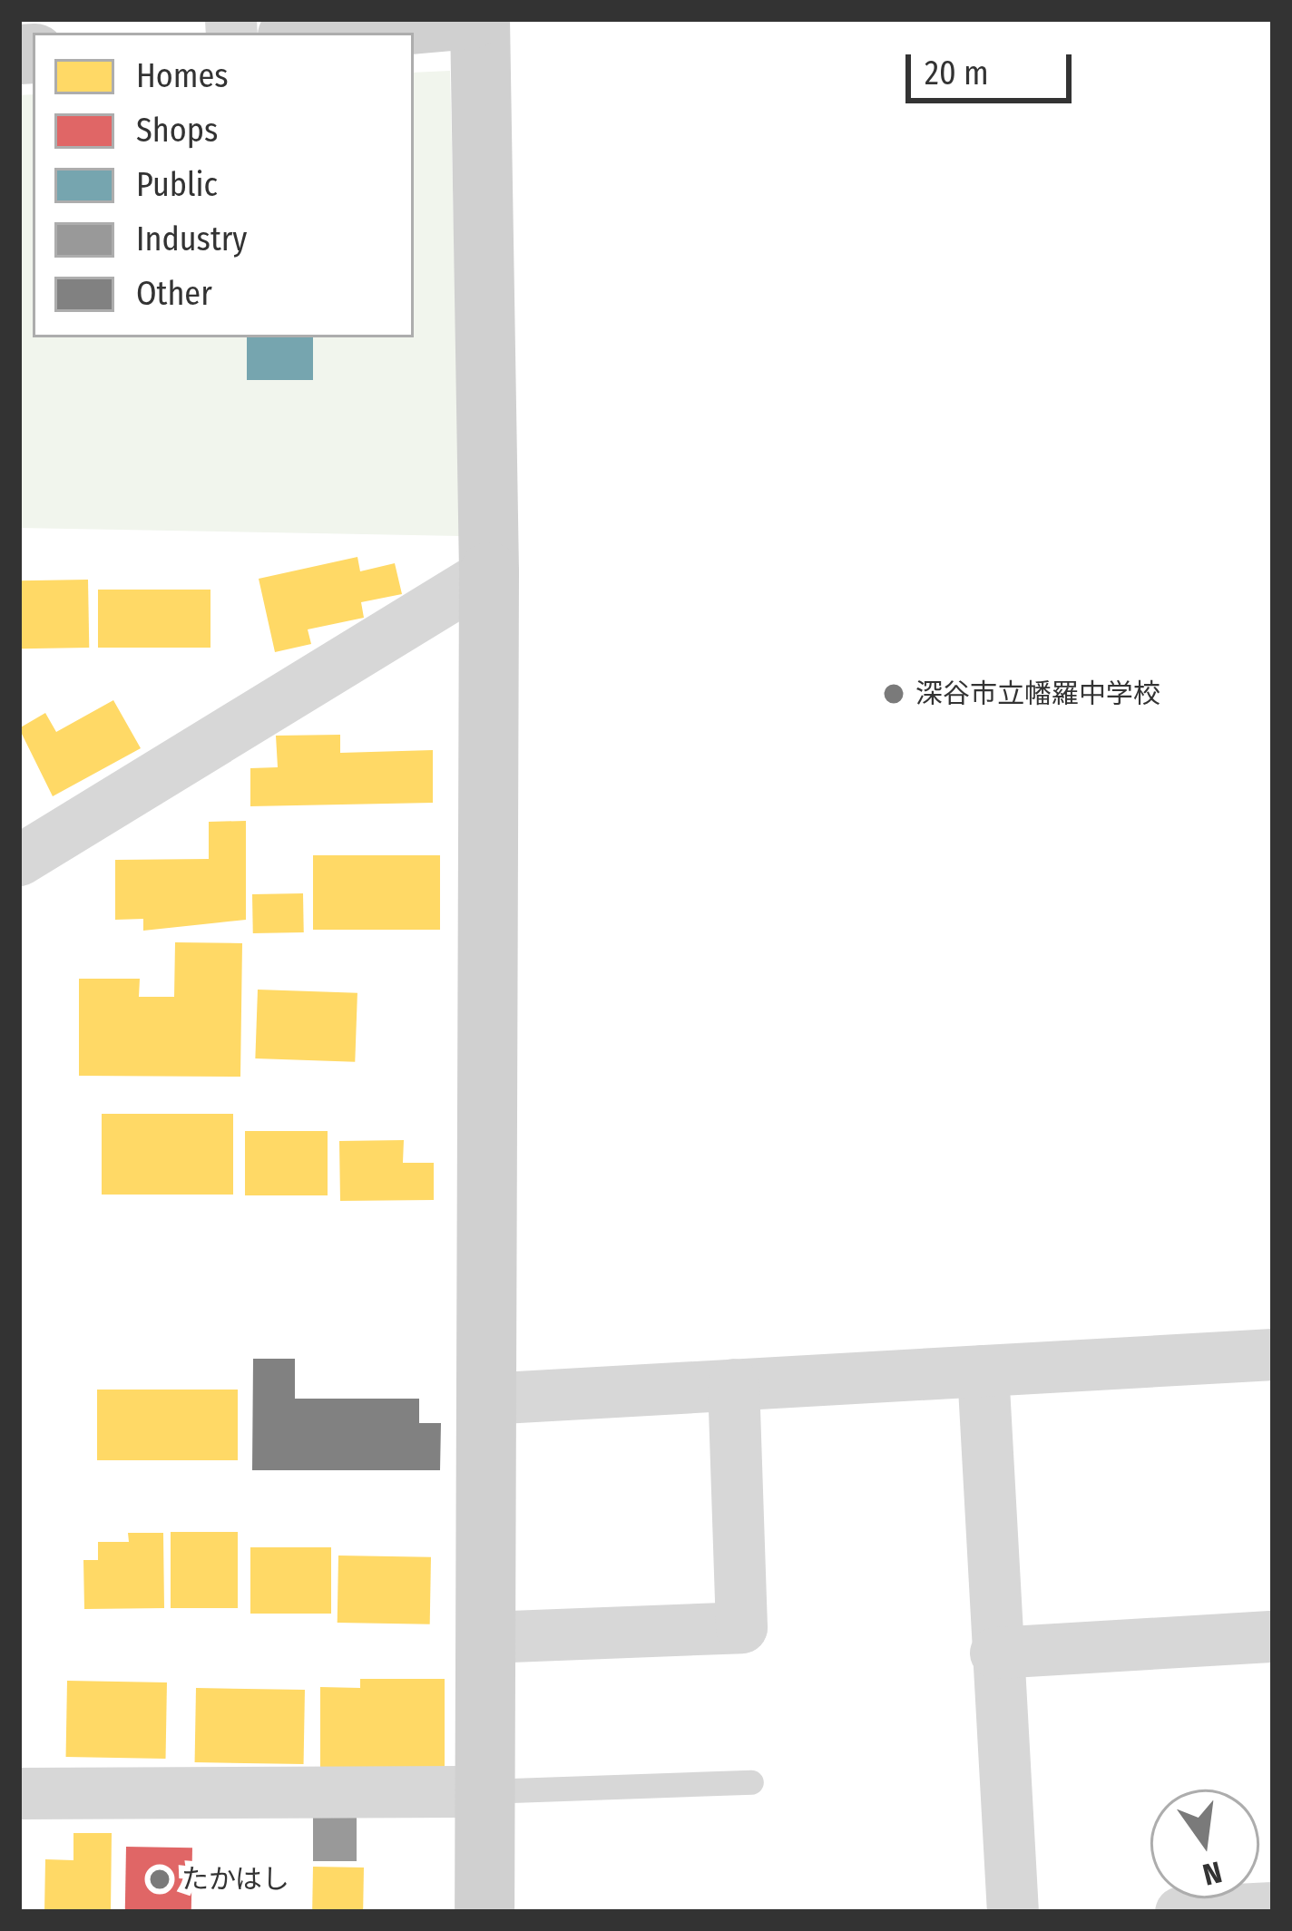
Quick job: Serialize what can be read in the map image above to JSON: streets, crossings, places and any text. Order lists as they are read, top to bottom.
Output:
{
  "places": ["深谷市立幡羅中学校", "たかはし"],
  "legend": [
    "Homes",
    "Shops",
    "Public",
    "Industry",
    "Other"
  ],
  "scale_bar": "20 m",
  "north": "bottom"
}
